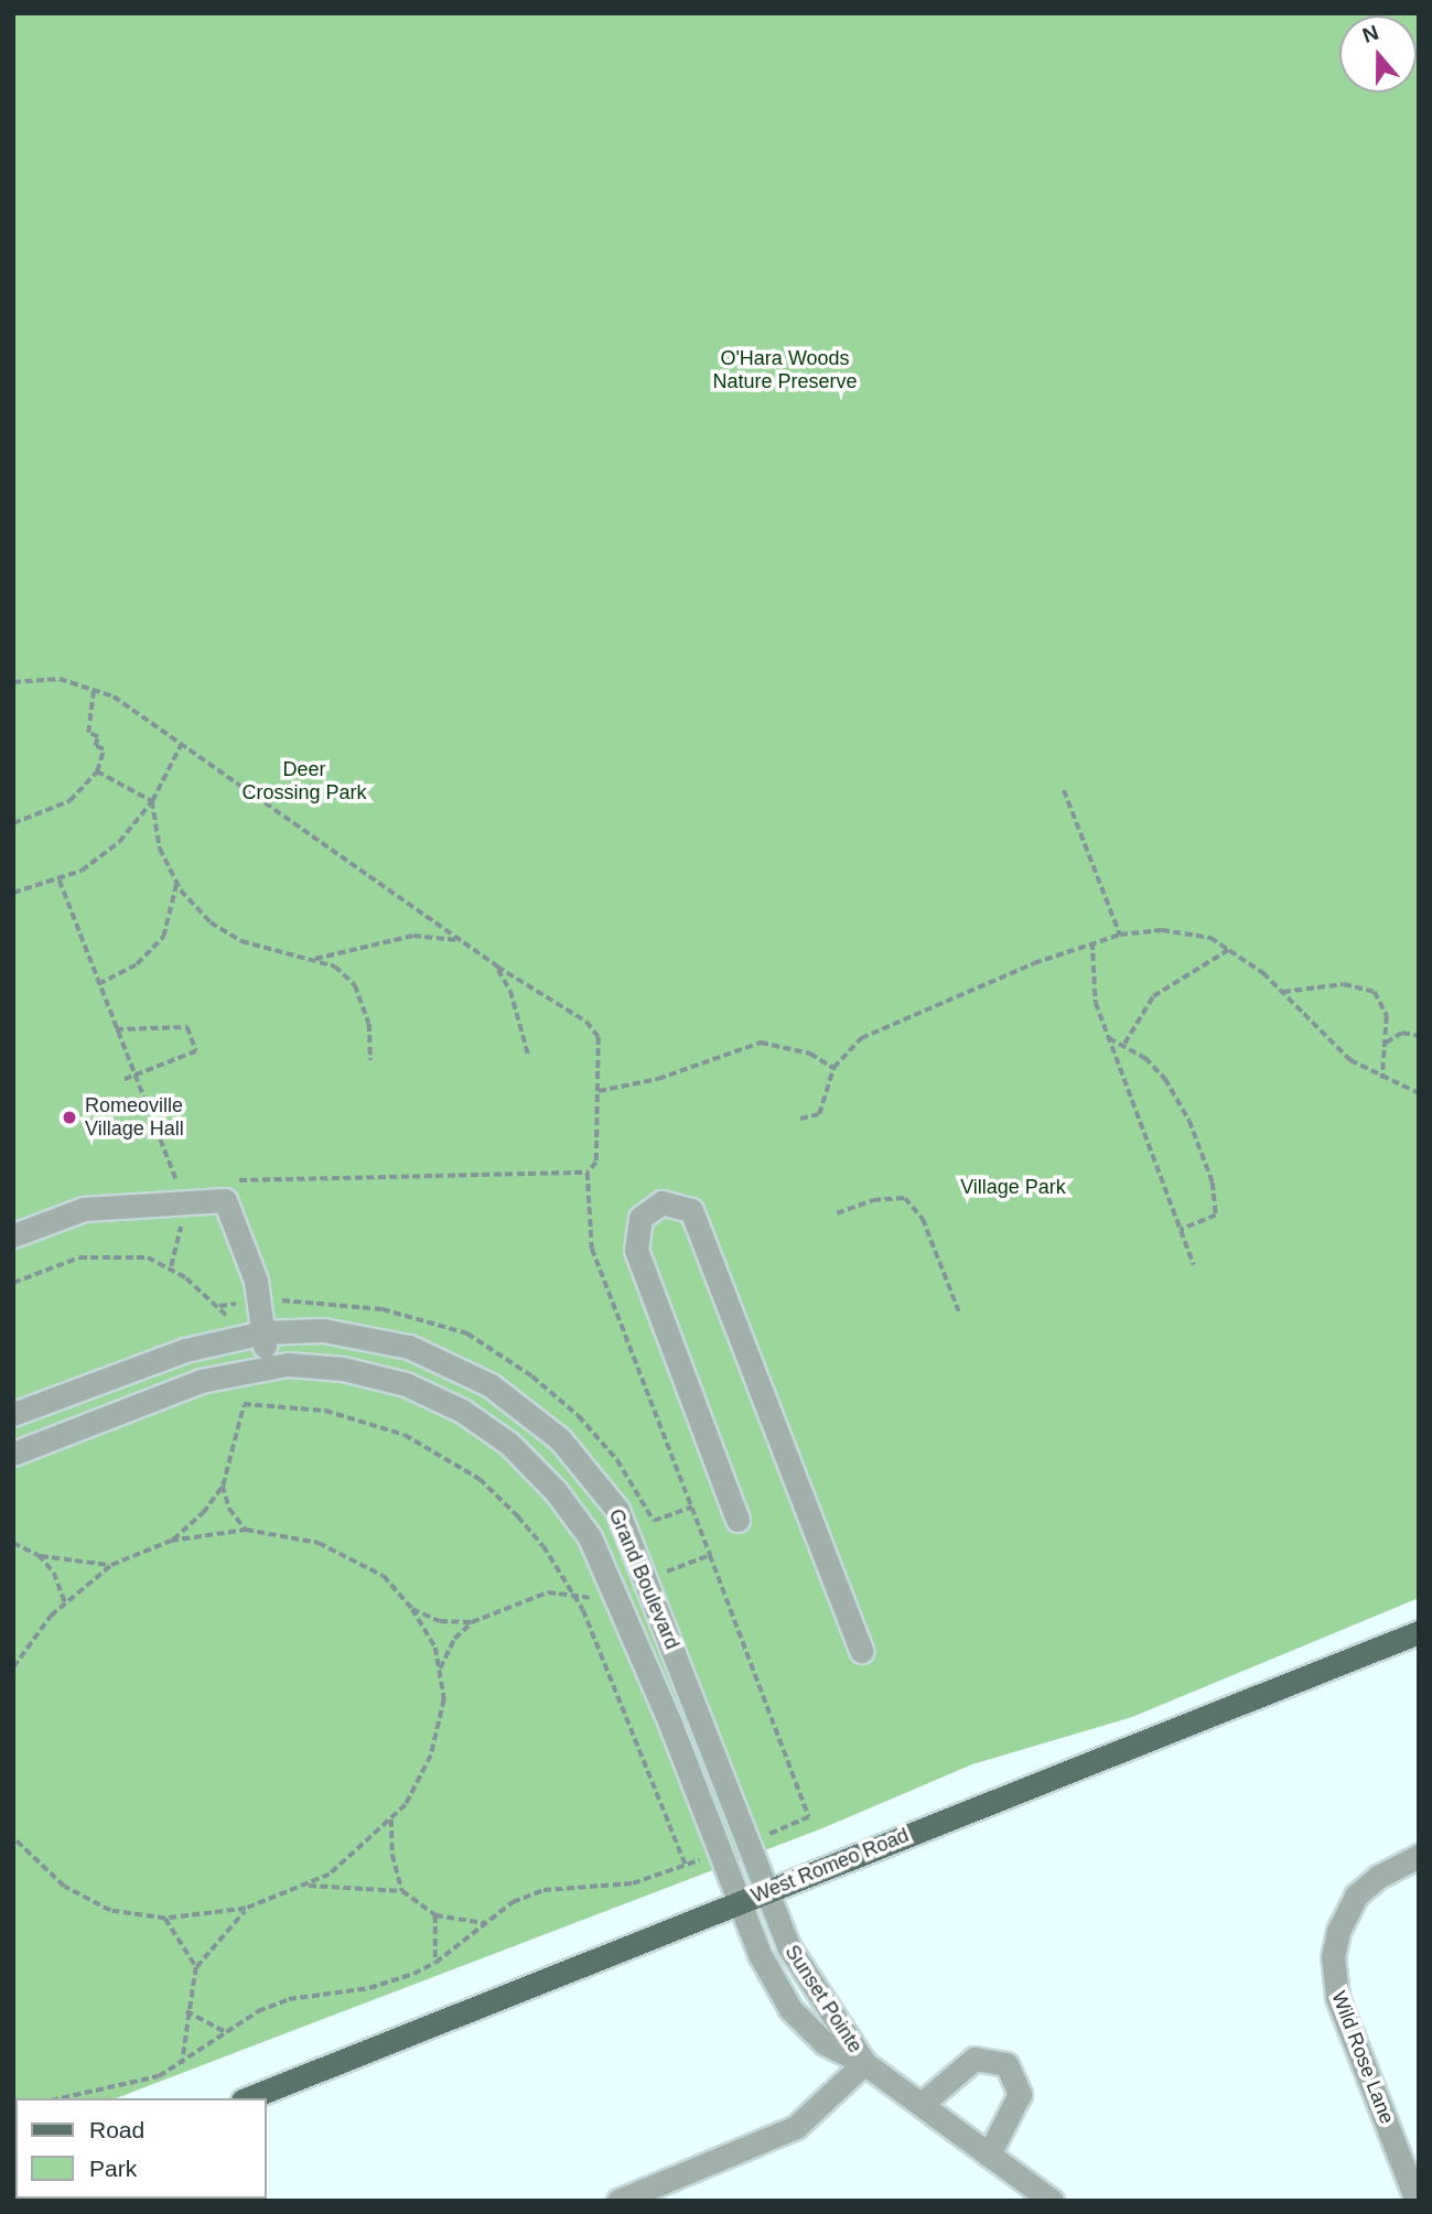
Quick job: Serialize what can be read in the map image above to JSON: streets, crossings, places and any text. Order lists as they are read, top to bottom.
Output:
{
  "streets": {
    "main road": ["West Romeo Road"],
    "street": ["Grand Boulevard", "Sunset Pointe", "Wild Rose Lane"]
  },
  "crossings": [
    ["Grand Boulevard", "West Romeo Road"],
    ["Grand Boulevard", "Sunset Pointe"],
    ["West Romeo Road", "Sunset Pointe"]
  ],
  "parks": ["O'Hara Woods Nature Preserve", "Deer Crossing Park", "Village Park"],
  "places": ["Romeoville Village Hall"],
  "legend": ["Road", "Park"],
  "north": "top"
}
